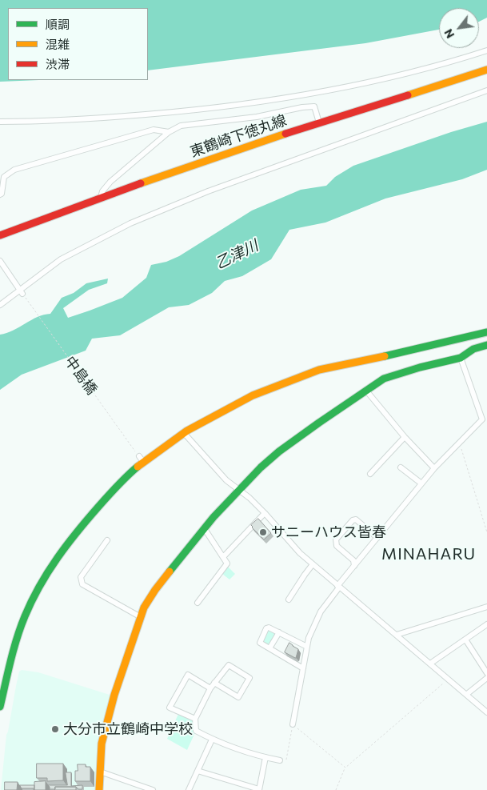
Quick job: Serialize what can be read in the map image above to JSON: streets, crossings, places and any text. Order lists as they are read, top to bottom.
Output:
{
  "streets": {
    "street": ["東鶴崎下徳丸線"],
    "path": ["中島橋"]
  },
  "districts": ["MINAHARU"],
  "water": ["乙津川"],
  "places": ["サニーハウス皆春", "大分市立鶴崎中学校"],
  "legend": ["順調", "混雑", "渋滞"],
  "north": "bottom left"
}
